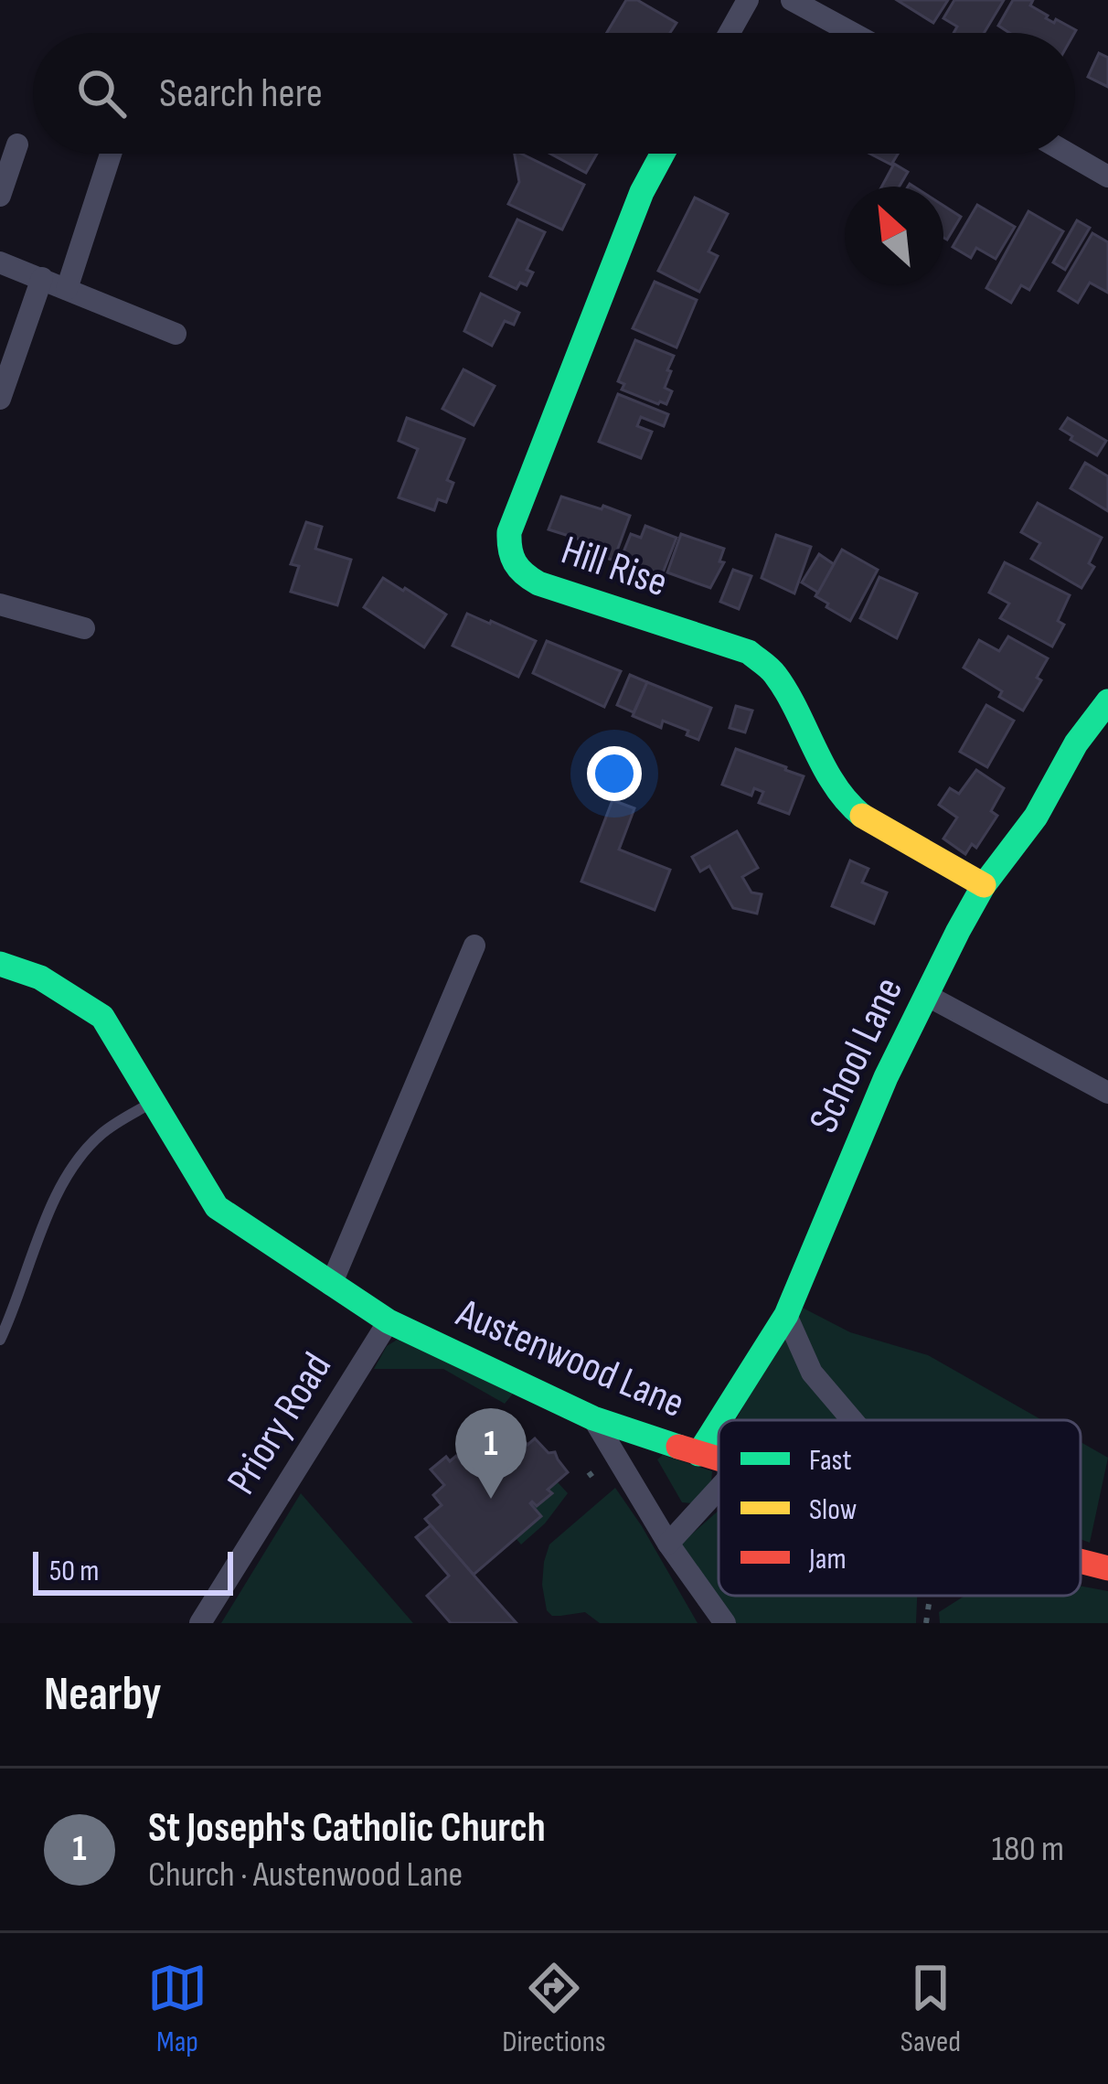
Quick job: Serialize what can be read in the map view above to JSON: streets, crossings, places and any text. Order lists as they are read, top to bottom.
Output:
{
  "streets": {
    "street": [
      "Hill Rise",
      "School Lane",
      "Austenwood Lane",
      "Priory Road"
    ]
  },
  "crossings": [
    ["Hill Rise", "School Lane"],
    ["School Lane", "Austenwood Lane"],
    ["Austenwood Lane", "Priory Road"]
  ],
  "legend": ["Fast", "Slow", "Jam"],
  "scale_bar": "50 m",
  "north": "top left",
  "page": {
    "search": "Search here",
    "pins": "1",
    "scale": "50 m",
    "heading": "Nearby",
    "list": [
      {
        "mark": "1",
        "name": "St Joseph's Catholic Church",
        "note": "Church · Austenwood Lane",
        "value": "180 m"
      }
    ],
    "nav": ["Map", "Directions", "Saved"]
  }
}
